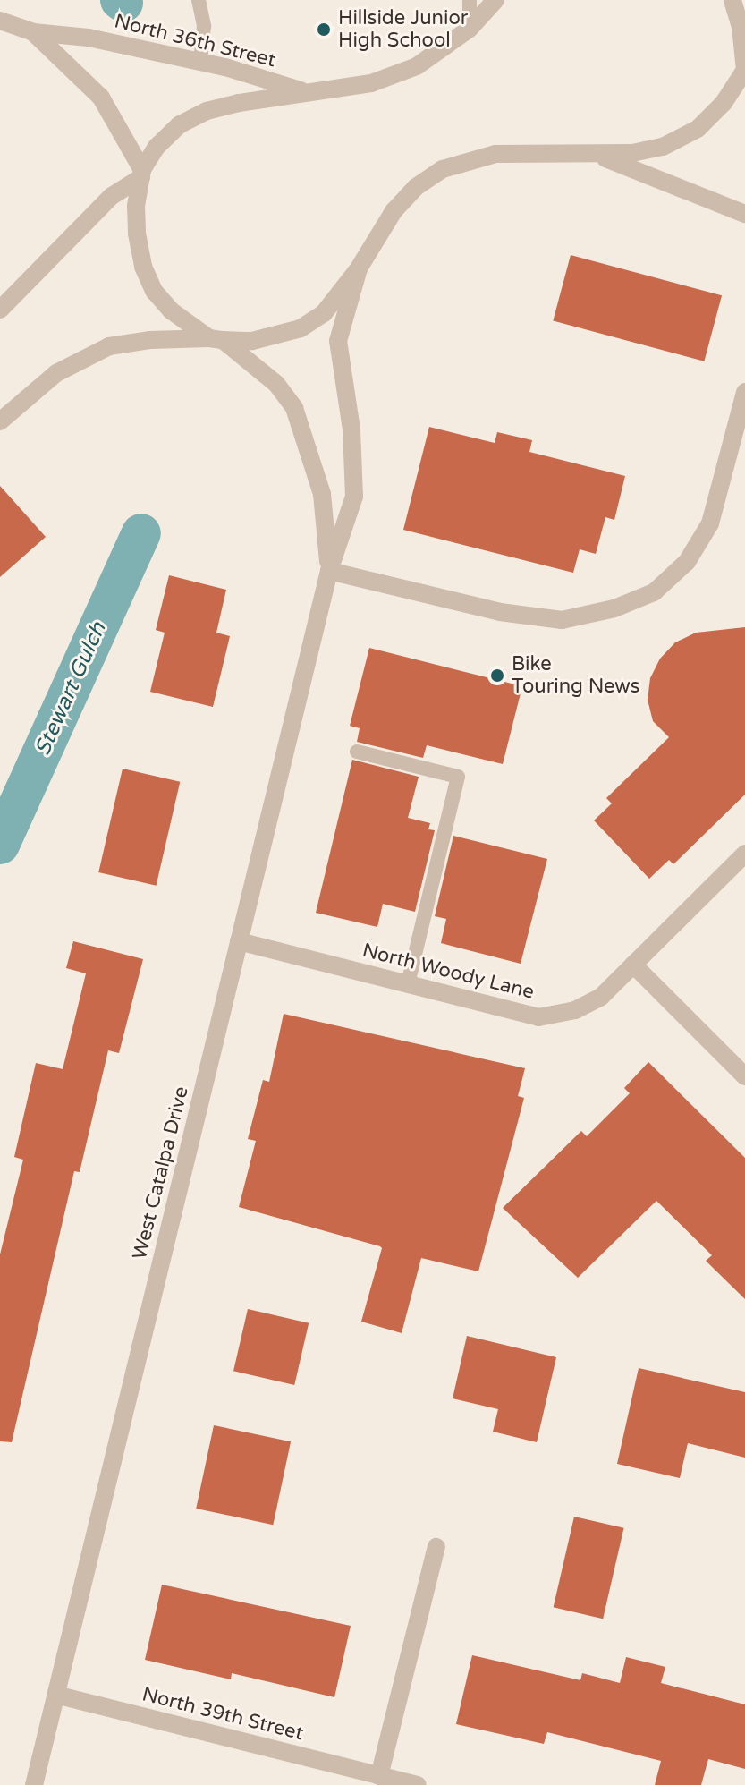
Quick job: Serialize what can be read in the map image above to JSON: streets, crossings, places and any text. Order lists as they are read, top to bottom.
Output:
{
  "streets": {
    "street": [
      "North 36th Street",
      "North Woody Lane",
      "West Catalpa Drive",
      "North 39th Street"
    ]
  },
  "crossings": [
    ["North 36th Street", "West Catalpa Drive"],
    ["North Woody Lane", "West Catalpa Drive"],
    ["West Catalpa Drive", "North 39th Street"]
  ],
  "water": ["Stewart Gulch"],
  "places": ["Hillside Junior High School", "Bike Touring News"]
}
